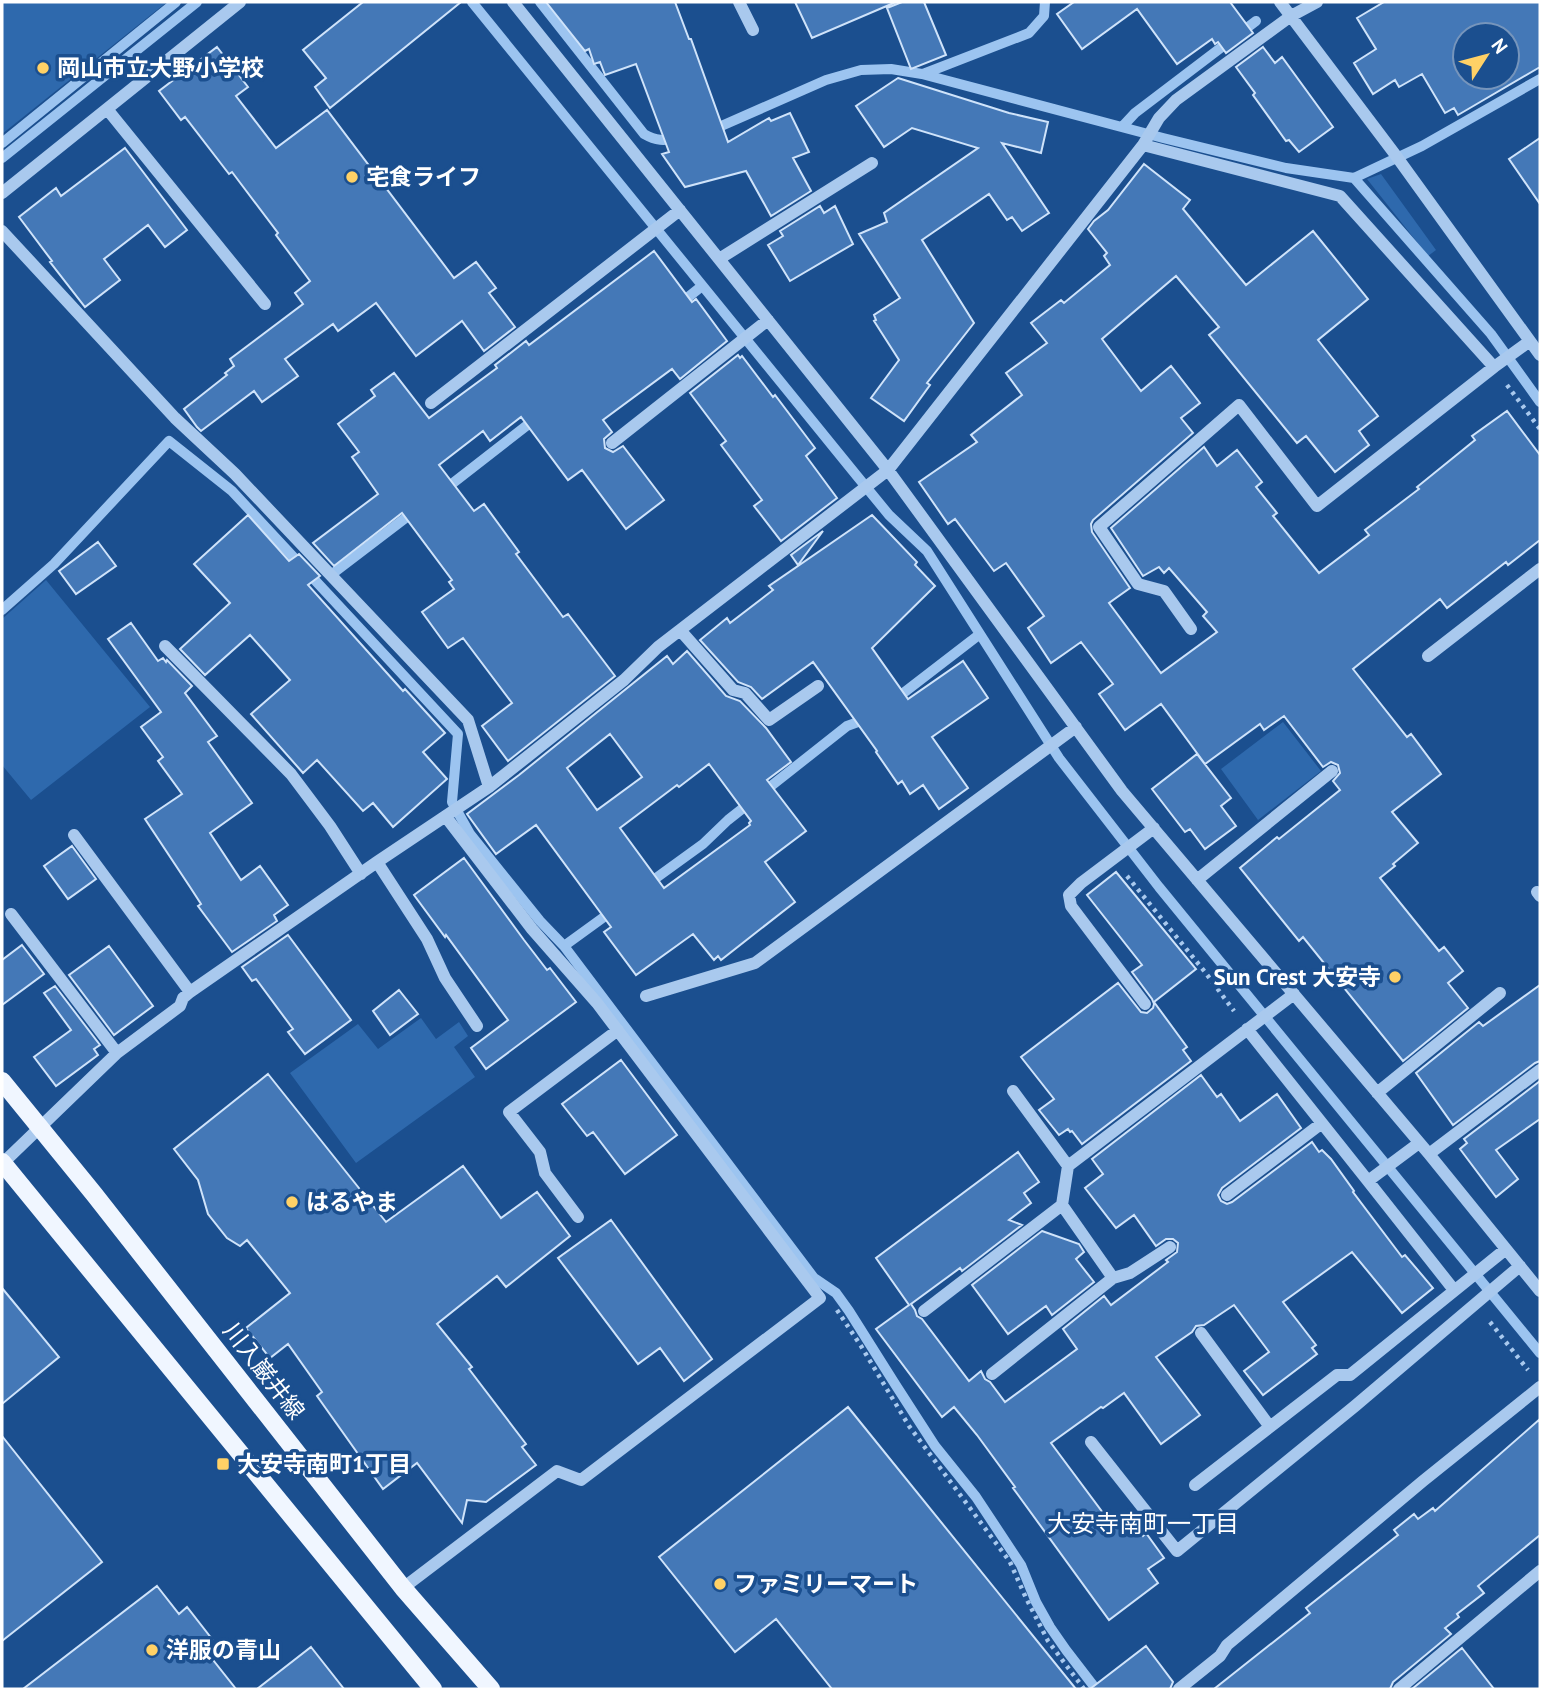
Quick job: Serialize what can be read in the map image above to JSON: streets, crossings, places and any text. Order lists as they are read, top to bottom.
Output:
{
  "streets": {
    "main road": ["川入巌井線"]
  },
  "districts": ["大安寺南町一丁目"],
  "places": {
    "other": [
      "岡山市立大野小学校",
      "宅食ライフ",
      "Sun Crest 大安寺",
      "はるやま",
      "ファミリーマート",
      "洋服の青山"
    ],
    "transit": ["大安寺南町1丁目"]
  },
  "north": "top right"
}
